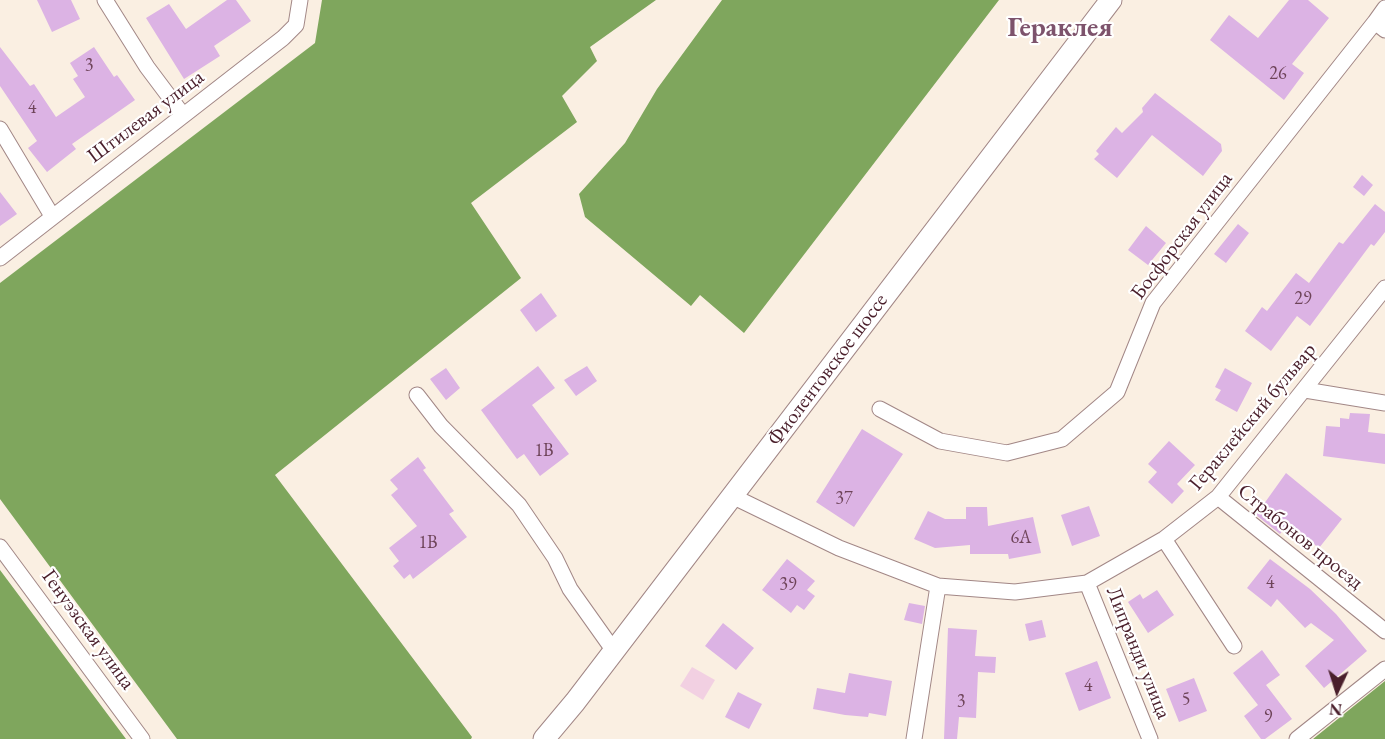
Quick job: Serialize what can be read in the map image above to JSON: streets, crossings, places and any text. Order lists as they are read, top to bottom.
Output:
{
  "streets": {
    "main road": ["Фиолентовское шоссе"],
    "street": [
      "Штилевая улица",
      "Босфорская улица",
      "Гераклейский бульвар",
      "Страбонов проезд",
      "Генуэзская улица",
      "Липранди улица"
    ]
  },
  "crossings": [
    ["Фиолентовское шоссе", "Гераклейский бульвар"],
    ["Гераклейский бульвар", "Страбонов проезд"],
    ["Гераклейский бульвар", "Липранди улица"]
  ],
  "districts": ["Гераклея"],
  "house_numbers": [
    "3",
    "26",
    "4",
    "29",
    "1В",
    "37",
    "6А",
    "1В",
    "4",
    "39",
    "4",
    "5",
    "3",
    "9"
  ],
  "north": "bottom"
}
